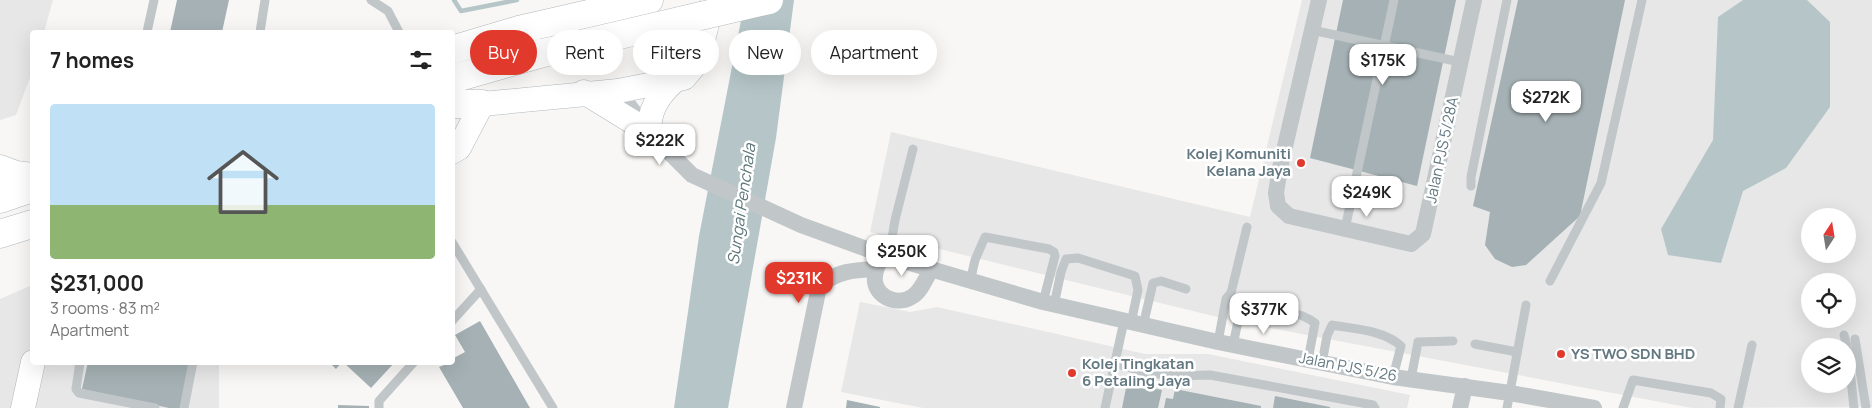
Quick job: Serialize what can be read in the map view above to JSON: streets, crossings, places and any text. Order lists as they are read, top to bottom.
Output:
{
  "streets": {
    "street": ["Jalan PJS 5/28A", "Jalan PJS 5/26"]
  },
  "water": ["Sungai Penchala"],
  "places": ["Kolej Komuniti Kelana Jaya", "YS TWO SDN BHD", "Kolej Tingkatan 6 Petaling Jaya"],
  "north": "top",
  "page": {
    "chip": [
      "Buy",
      "Rent",
      "Filters",
      "New",
      "Apartment"
    ],
    "heading": "7 homes",
    "price": [
      "$175K",
      "$272K",
      "$222K",
      "$249K",
      "$250K",
      "$231K",
      "$377K"
    ],
    "list": [
      {
        "name": "$231,000",
        "note": "3 rooms · 83 m² · Apartment"
      }
    ]
  }
}
